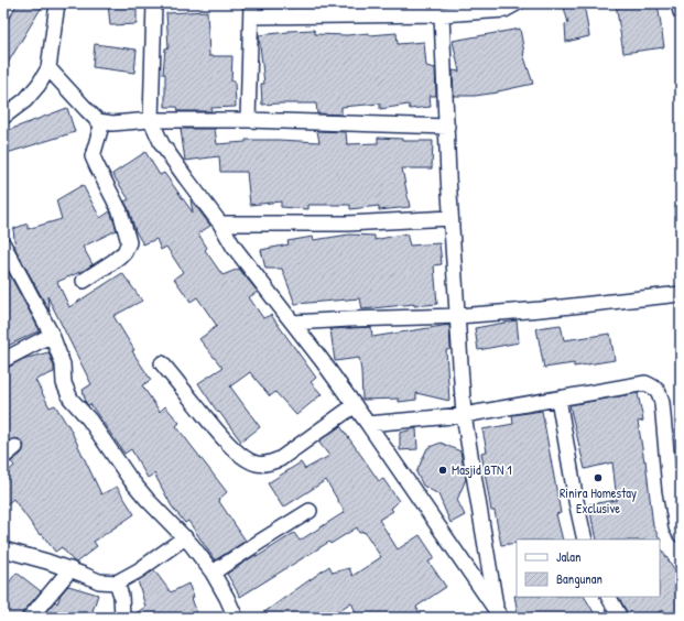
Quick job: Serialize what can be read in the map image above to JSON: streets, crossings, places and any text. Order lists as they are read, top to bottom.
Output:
{
  "places": ["Masjid BTN 1", "Rinira Homestay Exclusive"],
  "legend": ["Jalan", "Bangunan"]
}
